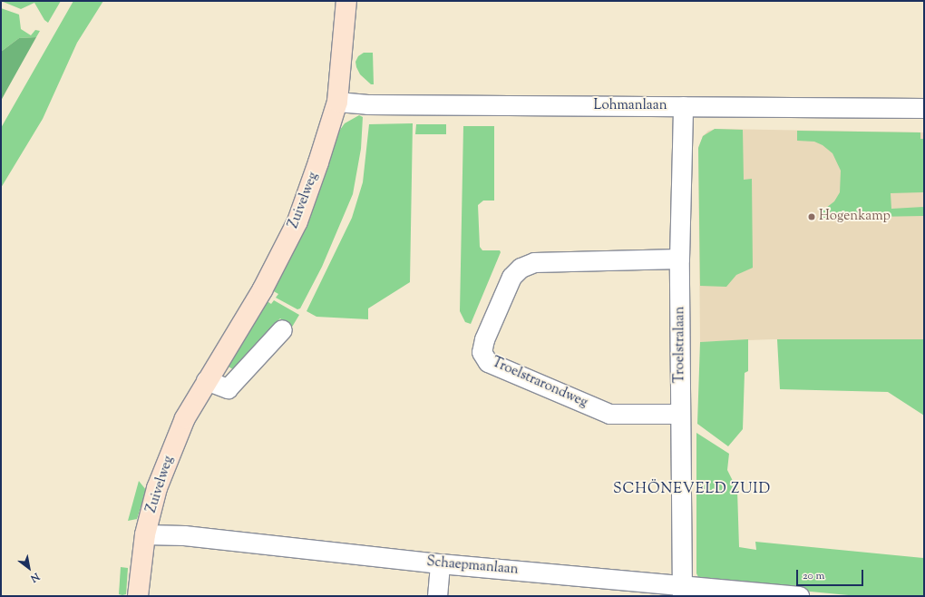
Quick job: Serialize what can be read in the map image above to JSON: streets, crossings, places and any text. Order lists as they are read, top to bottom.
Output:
{
  "streets": {
    "street": [
      "Lohmanlaan",
      "Zuivelweg",
      "Troelstralaan",
      "Troelstrarondweg",
      "Schaepmanlaan"
    ]
  },
  "crossings": [
    ["Lohmanlaan", "Zuivelweg"],
    ["Lohmanlaan", "Troelstralaan"],
    ["Zuivelweg", "Schaepmanlaan"],
    ["Troelstralaan", "Troelstrarondweg"],
    ["Troelstralaan", "Schaepmanlaan"]
  ],
  "districts": ["SCHÖNEVELD ZUID"],
  "places": ["Hogenkamp"],
  "scale_bar": "20 m",
  "north": "bottom right"
}
